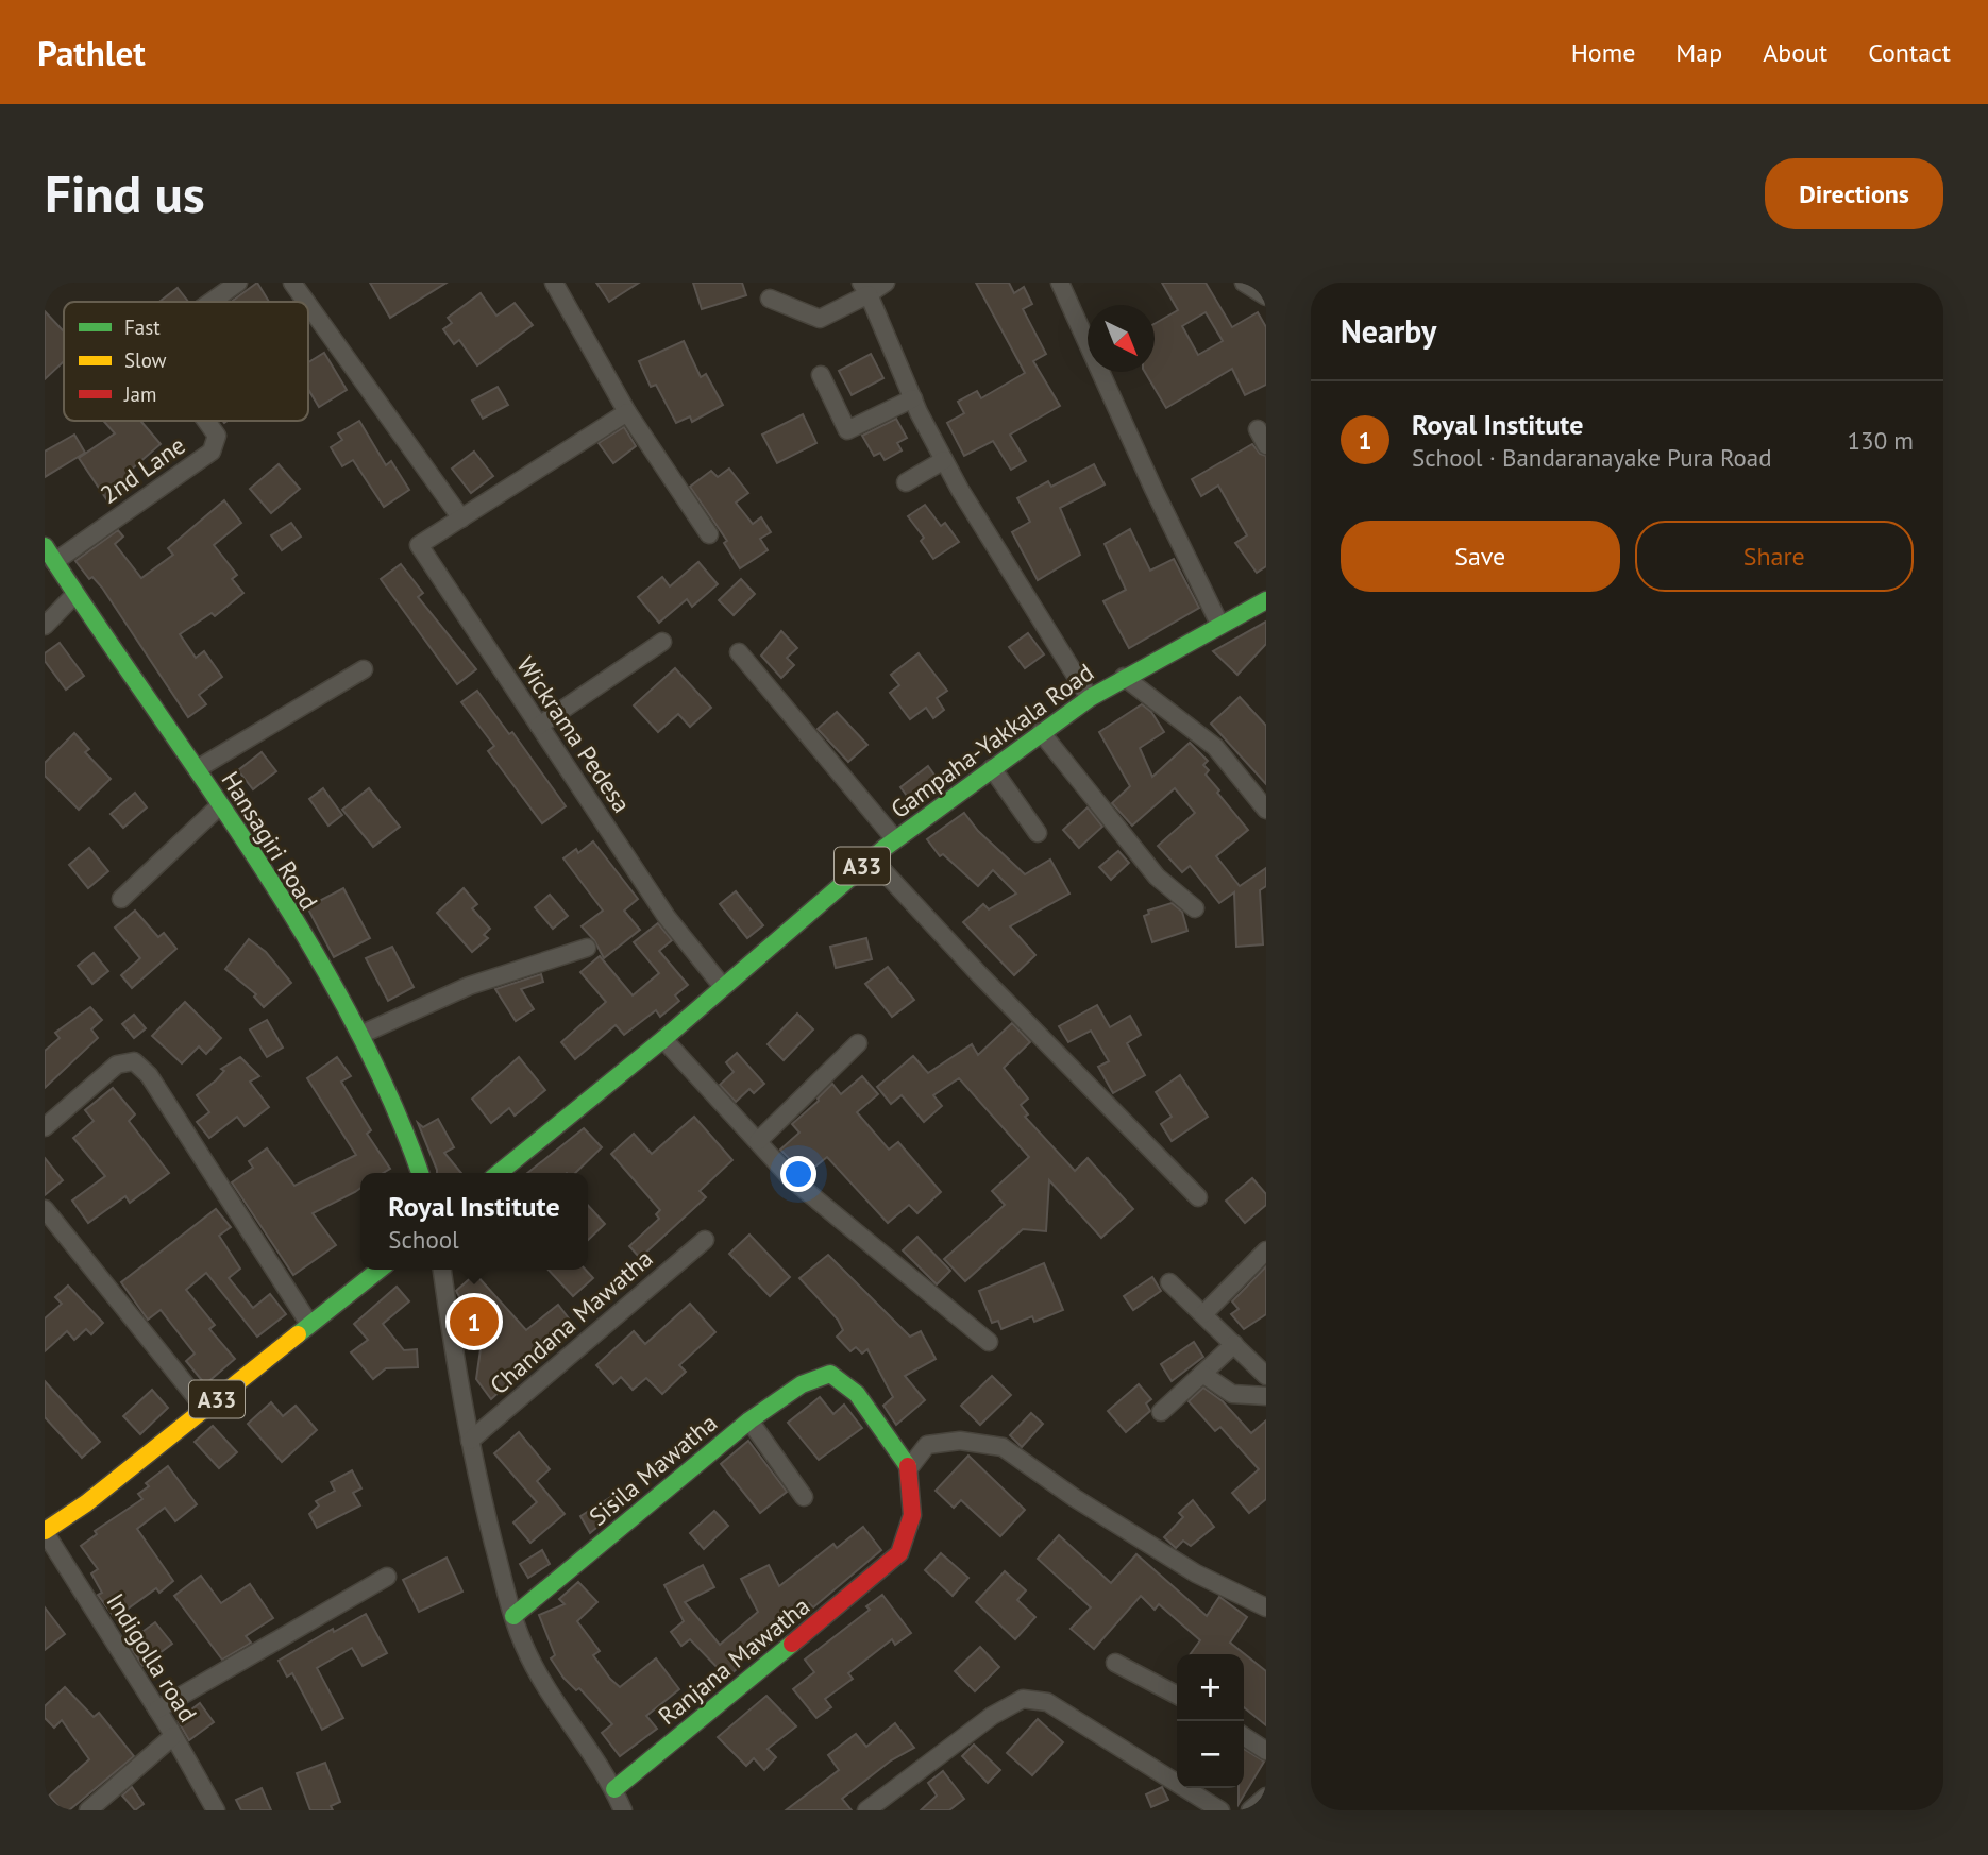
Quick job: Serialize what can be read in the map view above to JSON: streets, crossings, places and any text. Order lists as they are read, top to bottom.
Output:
{
  "streets": {
    "main road": [
      "Gampaha-Yakkala Road",
      "Hansagiri Road",
      "A33",
      "Sisila Mawatha",
      "Ranjana Mawatha"
    ],
    "street": [
      "2nd Lane",
      "Wickrama Pedesa",
      "Chandana Mawatha",
      "Indigolla road"
    ]
  },
  "crossings": [
    ["2nd Lane", "Hansagiri Road"],
    ["Wickrama Pedesa", "Gampaha-Yakkala Road"],
    ["A33", "Indigolla road"],
    ["Sisila Mawatha", "Ranjana Mawatha"]
  ],
  "legend": ["Fast", "Slow", "Jam"],
  "north": "bottom right",
  "page": {
    "header": "Pathlet",
    "nav": [
      "Home",
      "Map",
      "About",
      "Contact"
    ],
    "buttons": [
      "Directions",
      ["Save", "Share"]
    ],
    "title": "Find us",
    "heading": "Nearby",
    "list": [
      {
        "mark": "1",
        "name": "Royal Institute",
        "note": "School · Bandaranayake Pura Road",
        "value": "130 m"
      }
    ],
    "popup": ["Royal Institute", "School"],
    "pins": "1",
    "map_buttons": ["+", "−"]
  }
}
